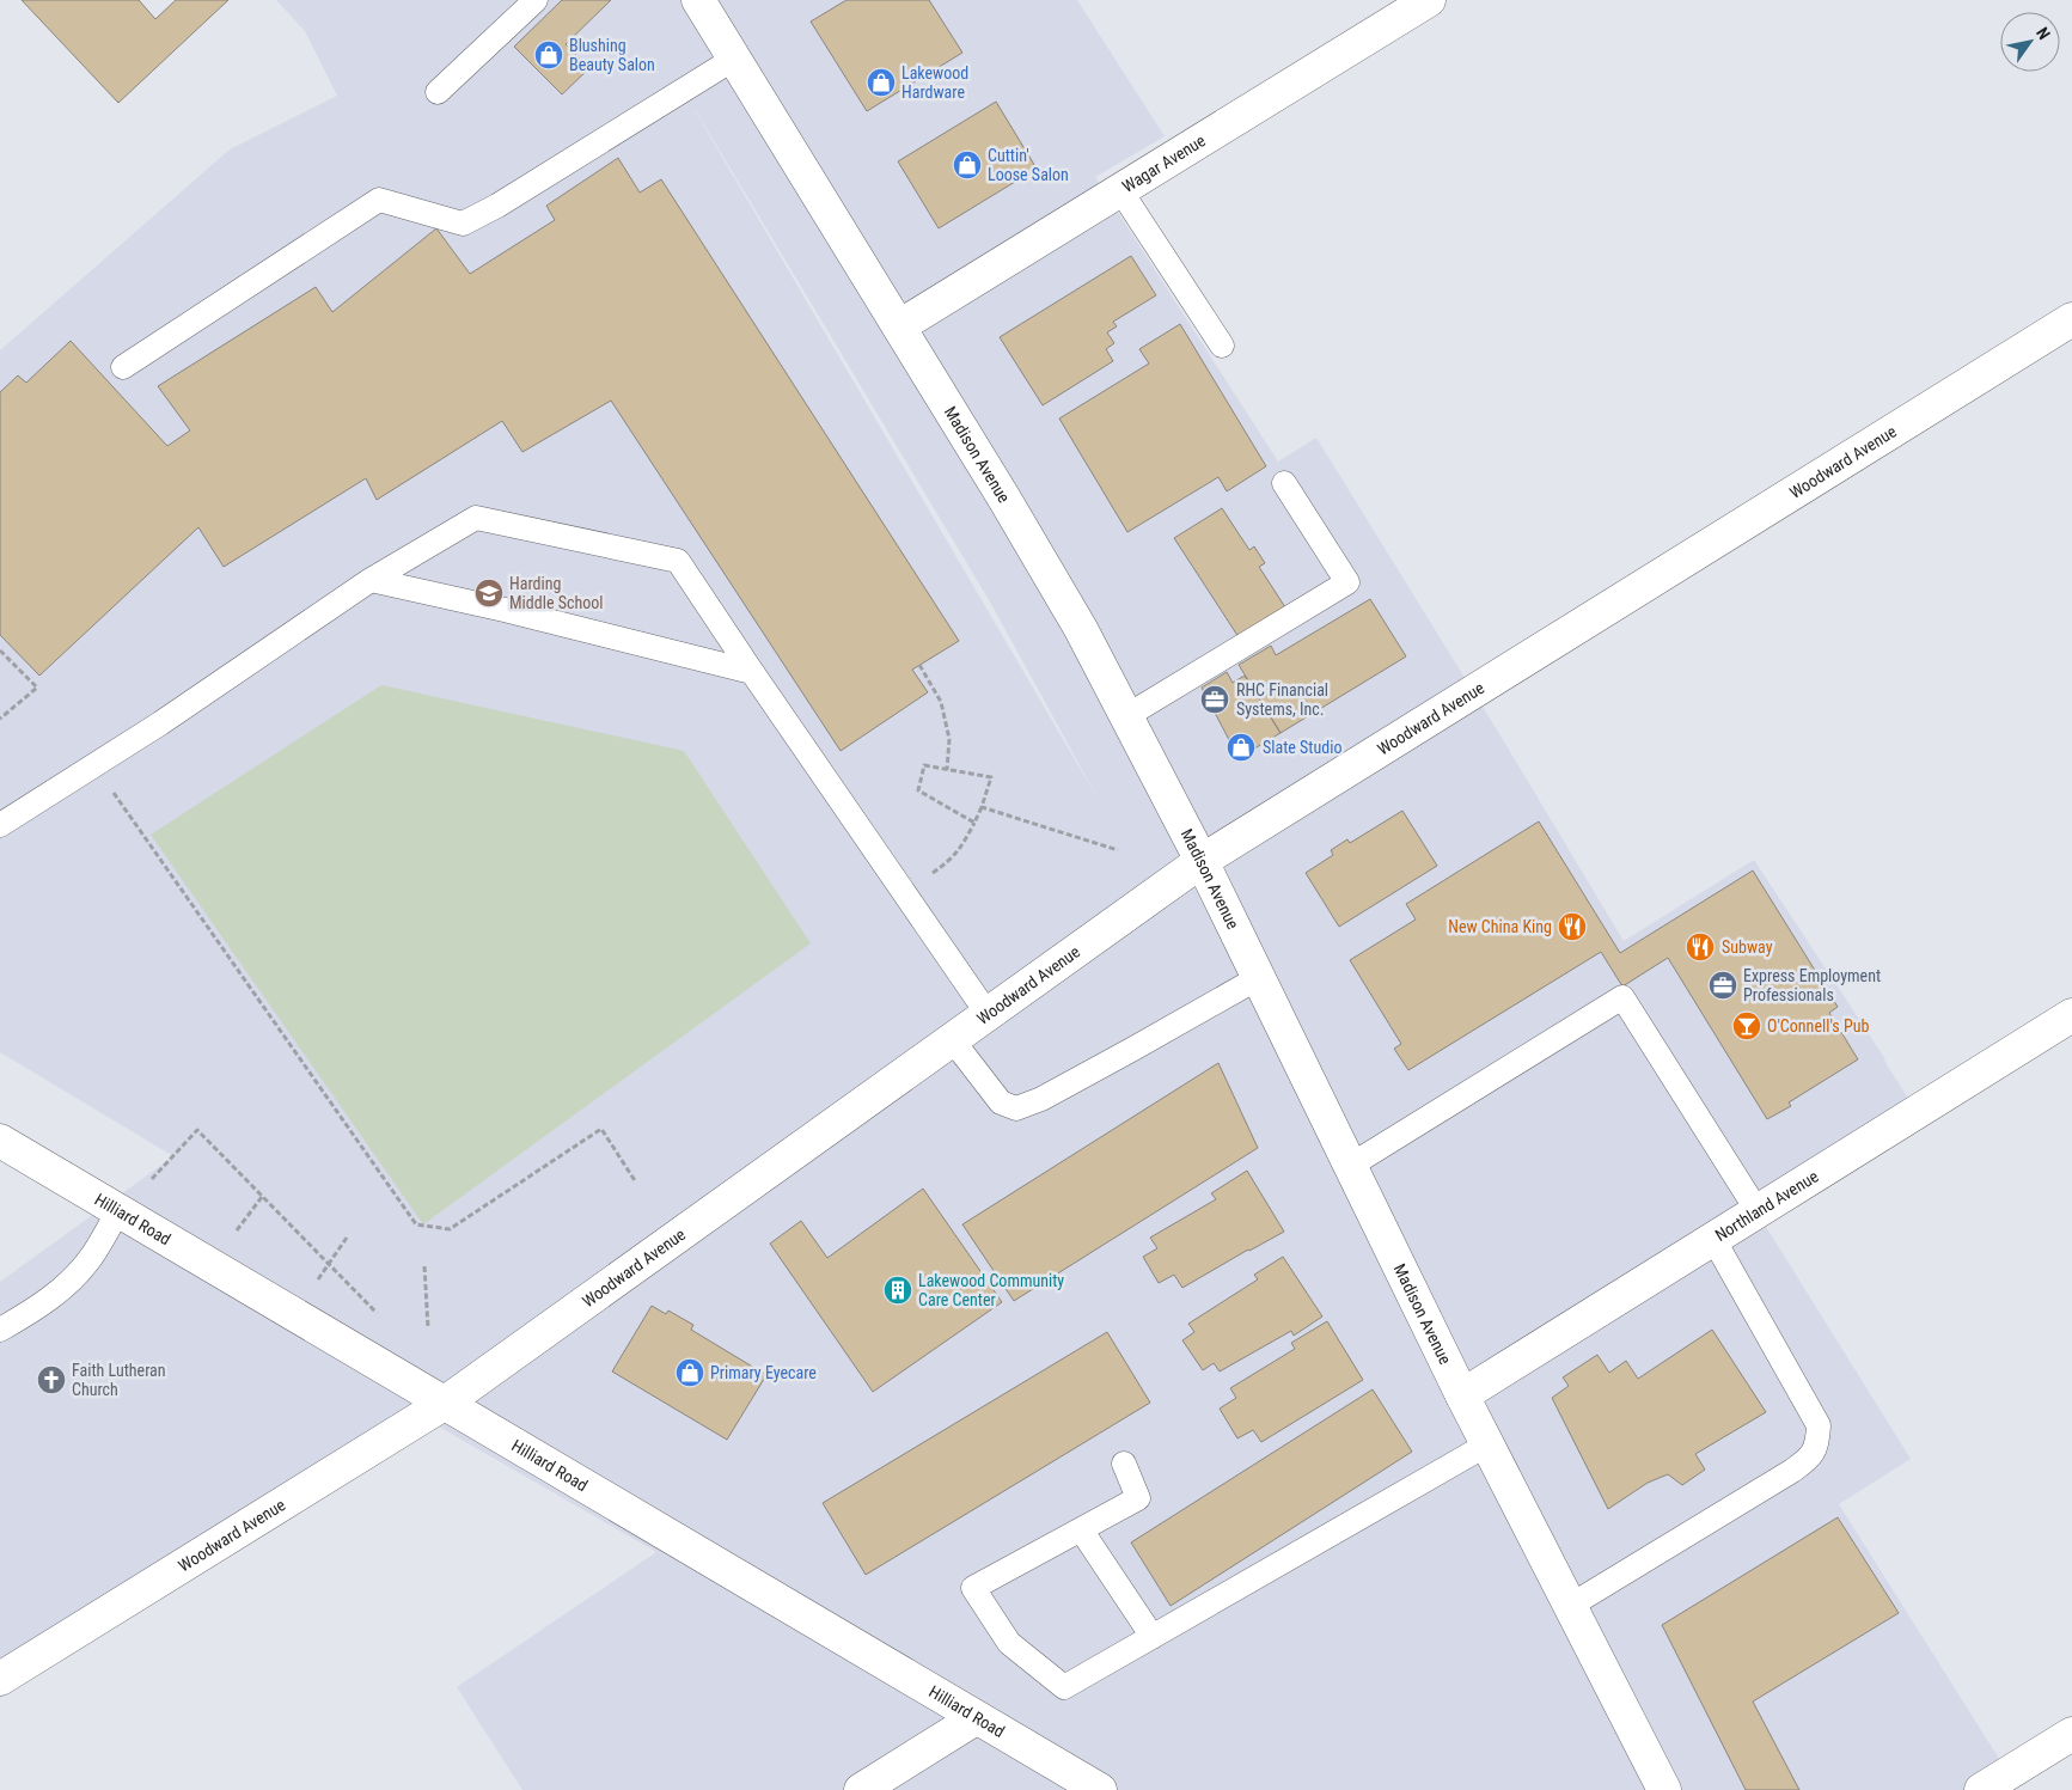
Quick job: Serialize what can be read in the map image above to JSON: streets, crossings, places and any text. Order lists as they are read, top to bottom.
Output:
{
  "streets": {
    "street": [
      "Wagar Avenue",
      "Madison Avenue",
      "Woodward Avenue",
      "Northland Avenue",
      "Hilliard Road"
    ]
  },
  "crossings": [
    ["Wagar Avenue", "Madison Avenue"],
    ["Madison Avenue", "Woodward Avenue"],
    ["Madison Avenue", "Northland Avenue"],
    ["Woodward Avenue", "Hilliard Road"]
  ],
  "places": {
    "shop": [
      "Blushing Beauty Salon",
      "Lakewood Hardware",
      "Cuttin' Loose Salon",
      "Slate Studio",
      "Primary Eyecare"
    ],
    "school or university": ["Harding Middle School"],
    "office": ["RHC Financial Systems, Inc.", "Express Employment Professionals"],
    "restaurant": ["New China King", "Subway"],
    "bar": ["O'Connell's Pub"],
    "building": ["Lakewood Community Care Center"],
    "church": ["Faith Lutheran Church"]
  },
  "north": "top right"
}
